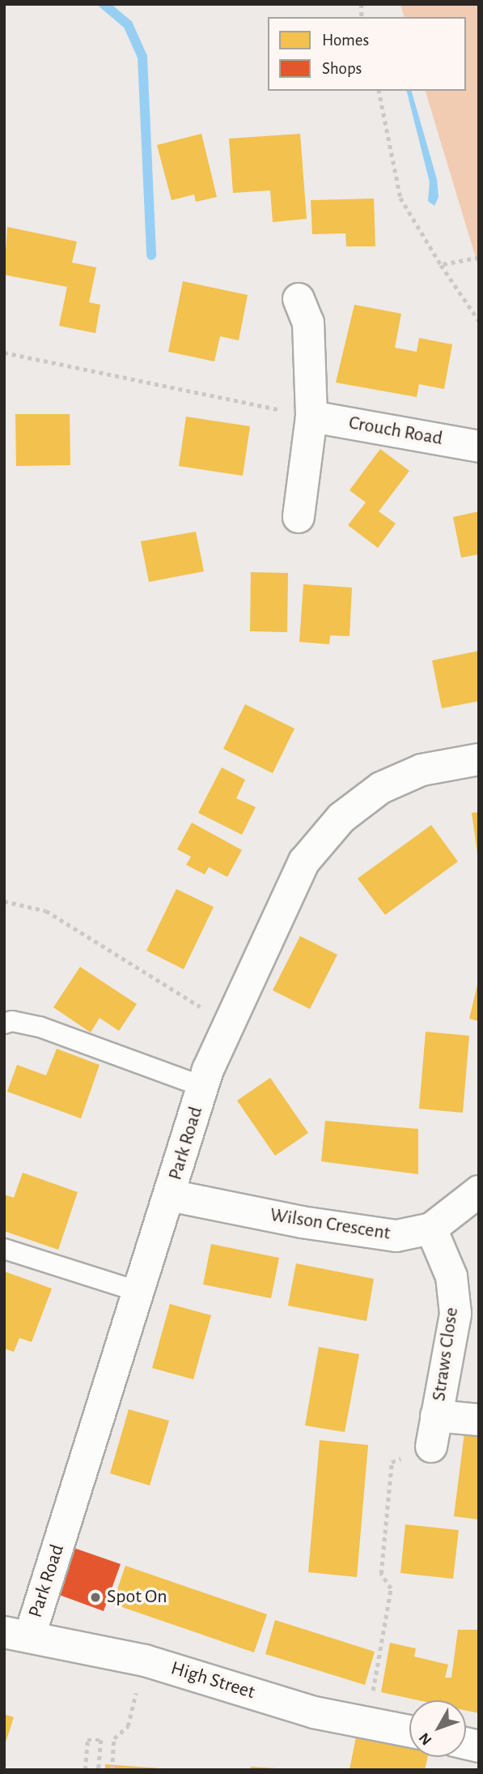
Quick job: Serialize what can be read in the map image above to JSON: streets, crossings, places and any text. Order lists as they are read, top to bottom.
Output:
{
  "streets": {
    "street": [
      "Crouch Road",
      "Park Road",
      "Wilson Crescent",
      "Straws Close",
      "High Street"
    ]
  },
  "crossings": [
    ["Park Road", "Wilson Crescent"],
    ["Park Road", "High Street"],
    ["Wilson Crescent", "Straws Close"]
  ],
  "places": ["Spot On"],
  "legend": ["Homes", "Shops"],
  "north": "bottom left"
}
